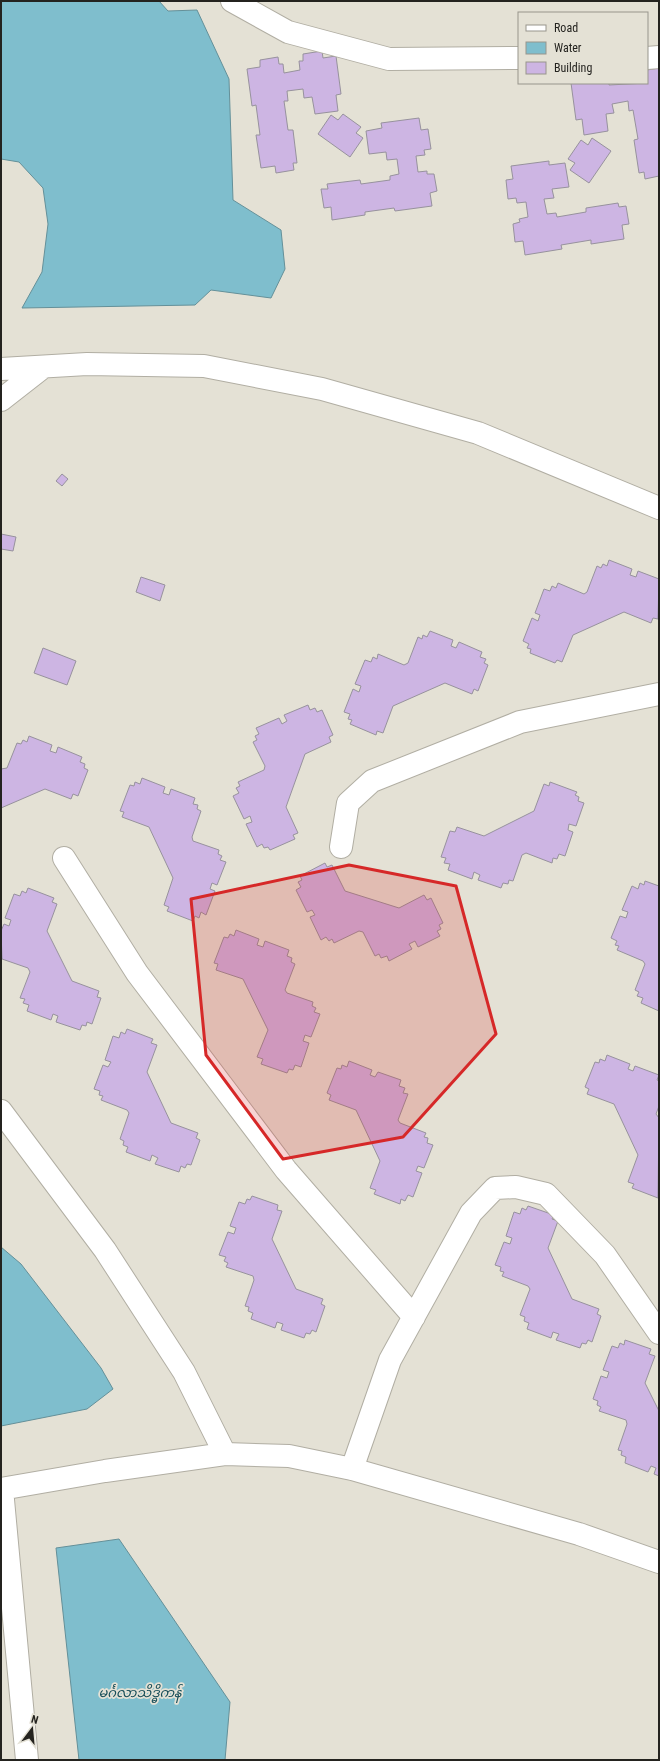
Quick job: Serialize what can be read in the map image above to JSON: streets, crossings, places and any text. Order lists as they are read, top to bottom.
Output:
{
  "water": ["မင်္ဂလာသိဒ္ဓိကန်"],
  "legend": ["Road", "Water", "Building"],
  "north": "top"
}
